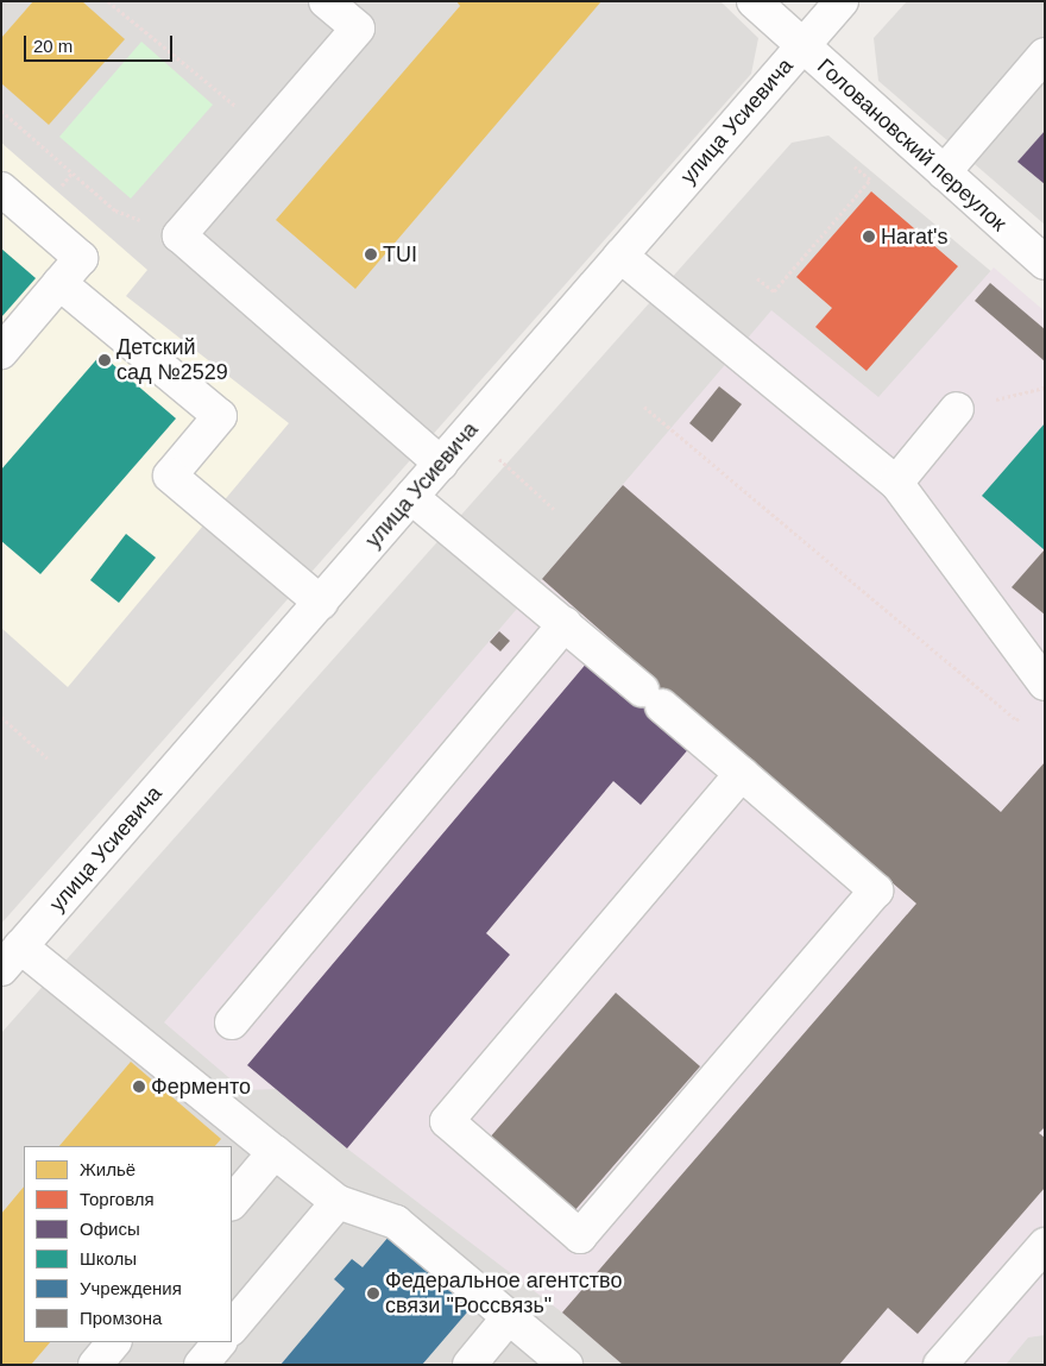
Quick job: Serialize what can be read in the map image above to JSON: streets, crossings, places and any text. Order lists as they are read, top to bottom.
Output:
{
  "streets": {
    "street": ["улица Усиевича", "Головановский переулок"]
  },
  "crossings": [
    ["улица Усиевича", "Головановский переулок"]
  ],
  "places": [
    "Harat's",
    "TUI",
    "Детский сад №2529",
    "Ферменто",
    "Федеральное агентство связи \"Россвязь\""
  ],
  "legend": [
    "Жильё",
    "Торговля",
    "Офисы",
    "Школы",
    "Учреждения",
    "Промзона"
  ],
  "scale_bar": "20 m"
}
